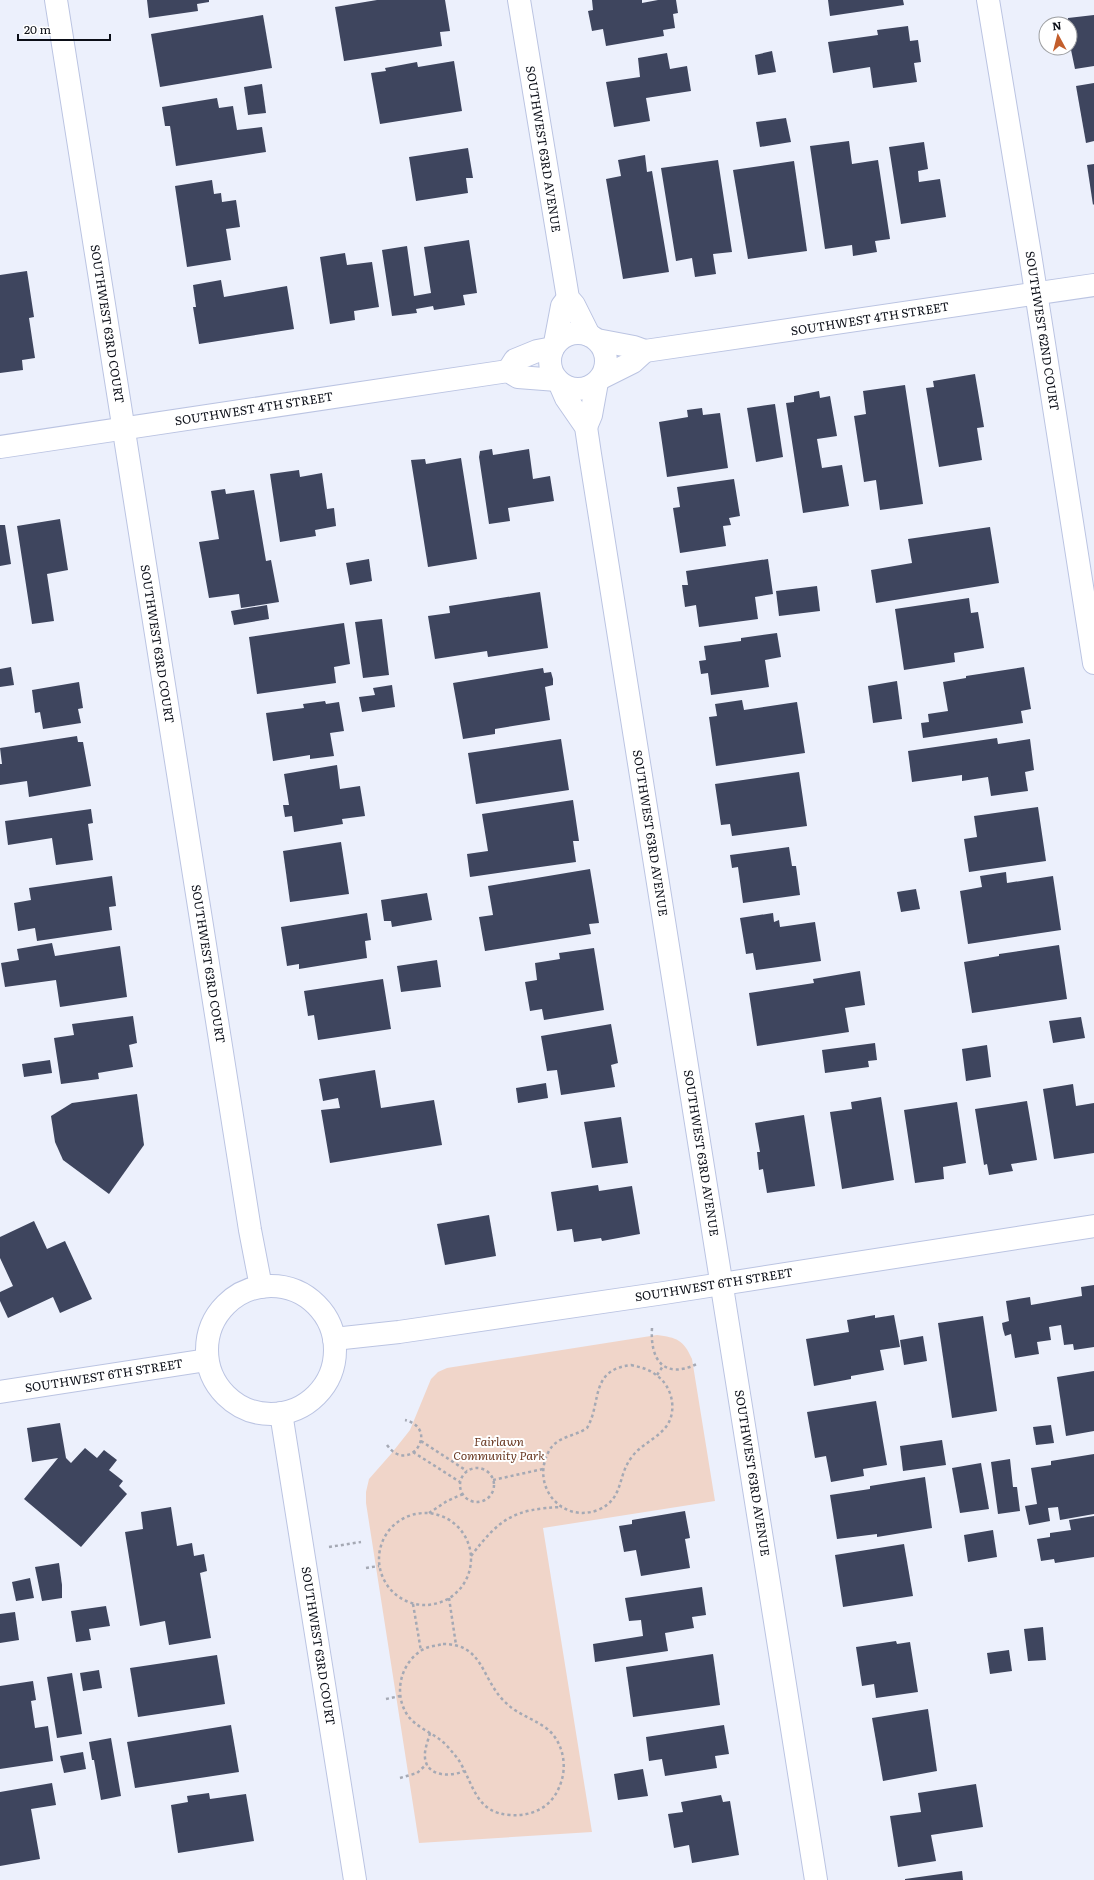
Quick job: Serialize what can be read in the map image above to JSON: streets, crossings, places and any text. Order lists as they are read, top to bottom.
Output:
{
  "streets": {
    "street": [
      "SOUTHWEST 63RD AVENUE",
      "SOUTHWEST 4TH STREET",
      "SOUTHWEST 63RD COURT",
      "SOUTHWEST 62ND COURT",
      "SOUTHWEST 6TH STREET"
    ]
  },
  "crossings": [
    ["SOUTHWEST 63RD AVENUE", "SOUTHWEST 4TH STREET"],
    ["SOUTHWEST 63RD AVENUE", "SOUTHWEST 6TH STREET"],
    ["SOUTHWEST 4TH STREET", "SOUTHWEST 63RD COURT"],
    ["SOUTHWEST 4TH STREET", "SOUTHWEST 62ND COURT"],
    ["SOUTHWEST 63RD COURT", "SOUTHWEST 6TH STREET"]
  ],
  "parks": ["Fairlawn Community Park"],
  "scale_bar": "20 m",
  "north": "top"
}
